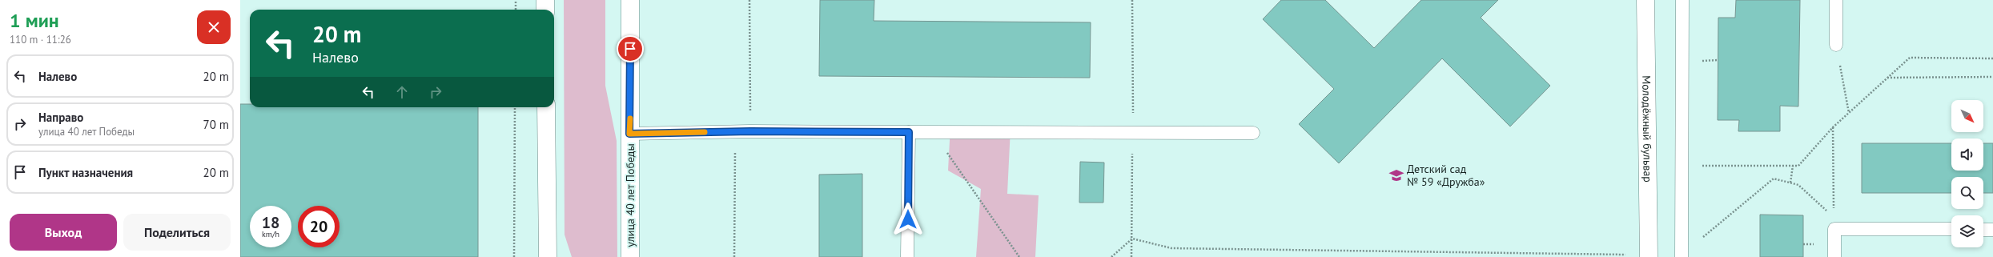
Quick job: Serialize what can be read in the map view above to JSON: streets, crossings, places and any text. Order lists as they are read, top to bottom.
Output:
{
  "streets": {
    "street": ["Молодёжный бульвар", "улица 40 лет Победы"]
  },
  "places": {
    "school or university": ["Детский сад № 59 «Дружба»"]
  },
  "north": "bottom right",
  "page": {
    "heading": ["1 мин", "110 m · 11:26"],
    "turn": ["20 m", "Налево"],
    "list": [
      {
        "name": "Налево",
        "value": "20 m"
      },
      {
        "name": "Направо",
        "note": "улица 40 лет Победы",
        "value": "70 m"
      },
      {
        "name": "Пункт назначения",
        "value": "20 m"
      }
    ],
    "speed": "18 km/h",
    "limit": "20",
    "buttons": ["Выход", "Поделиться"]
  }
}
